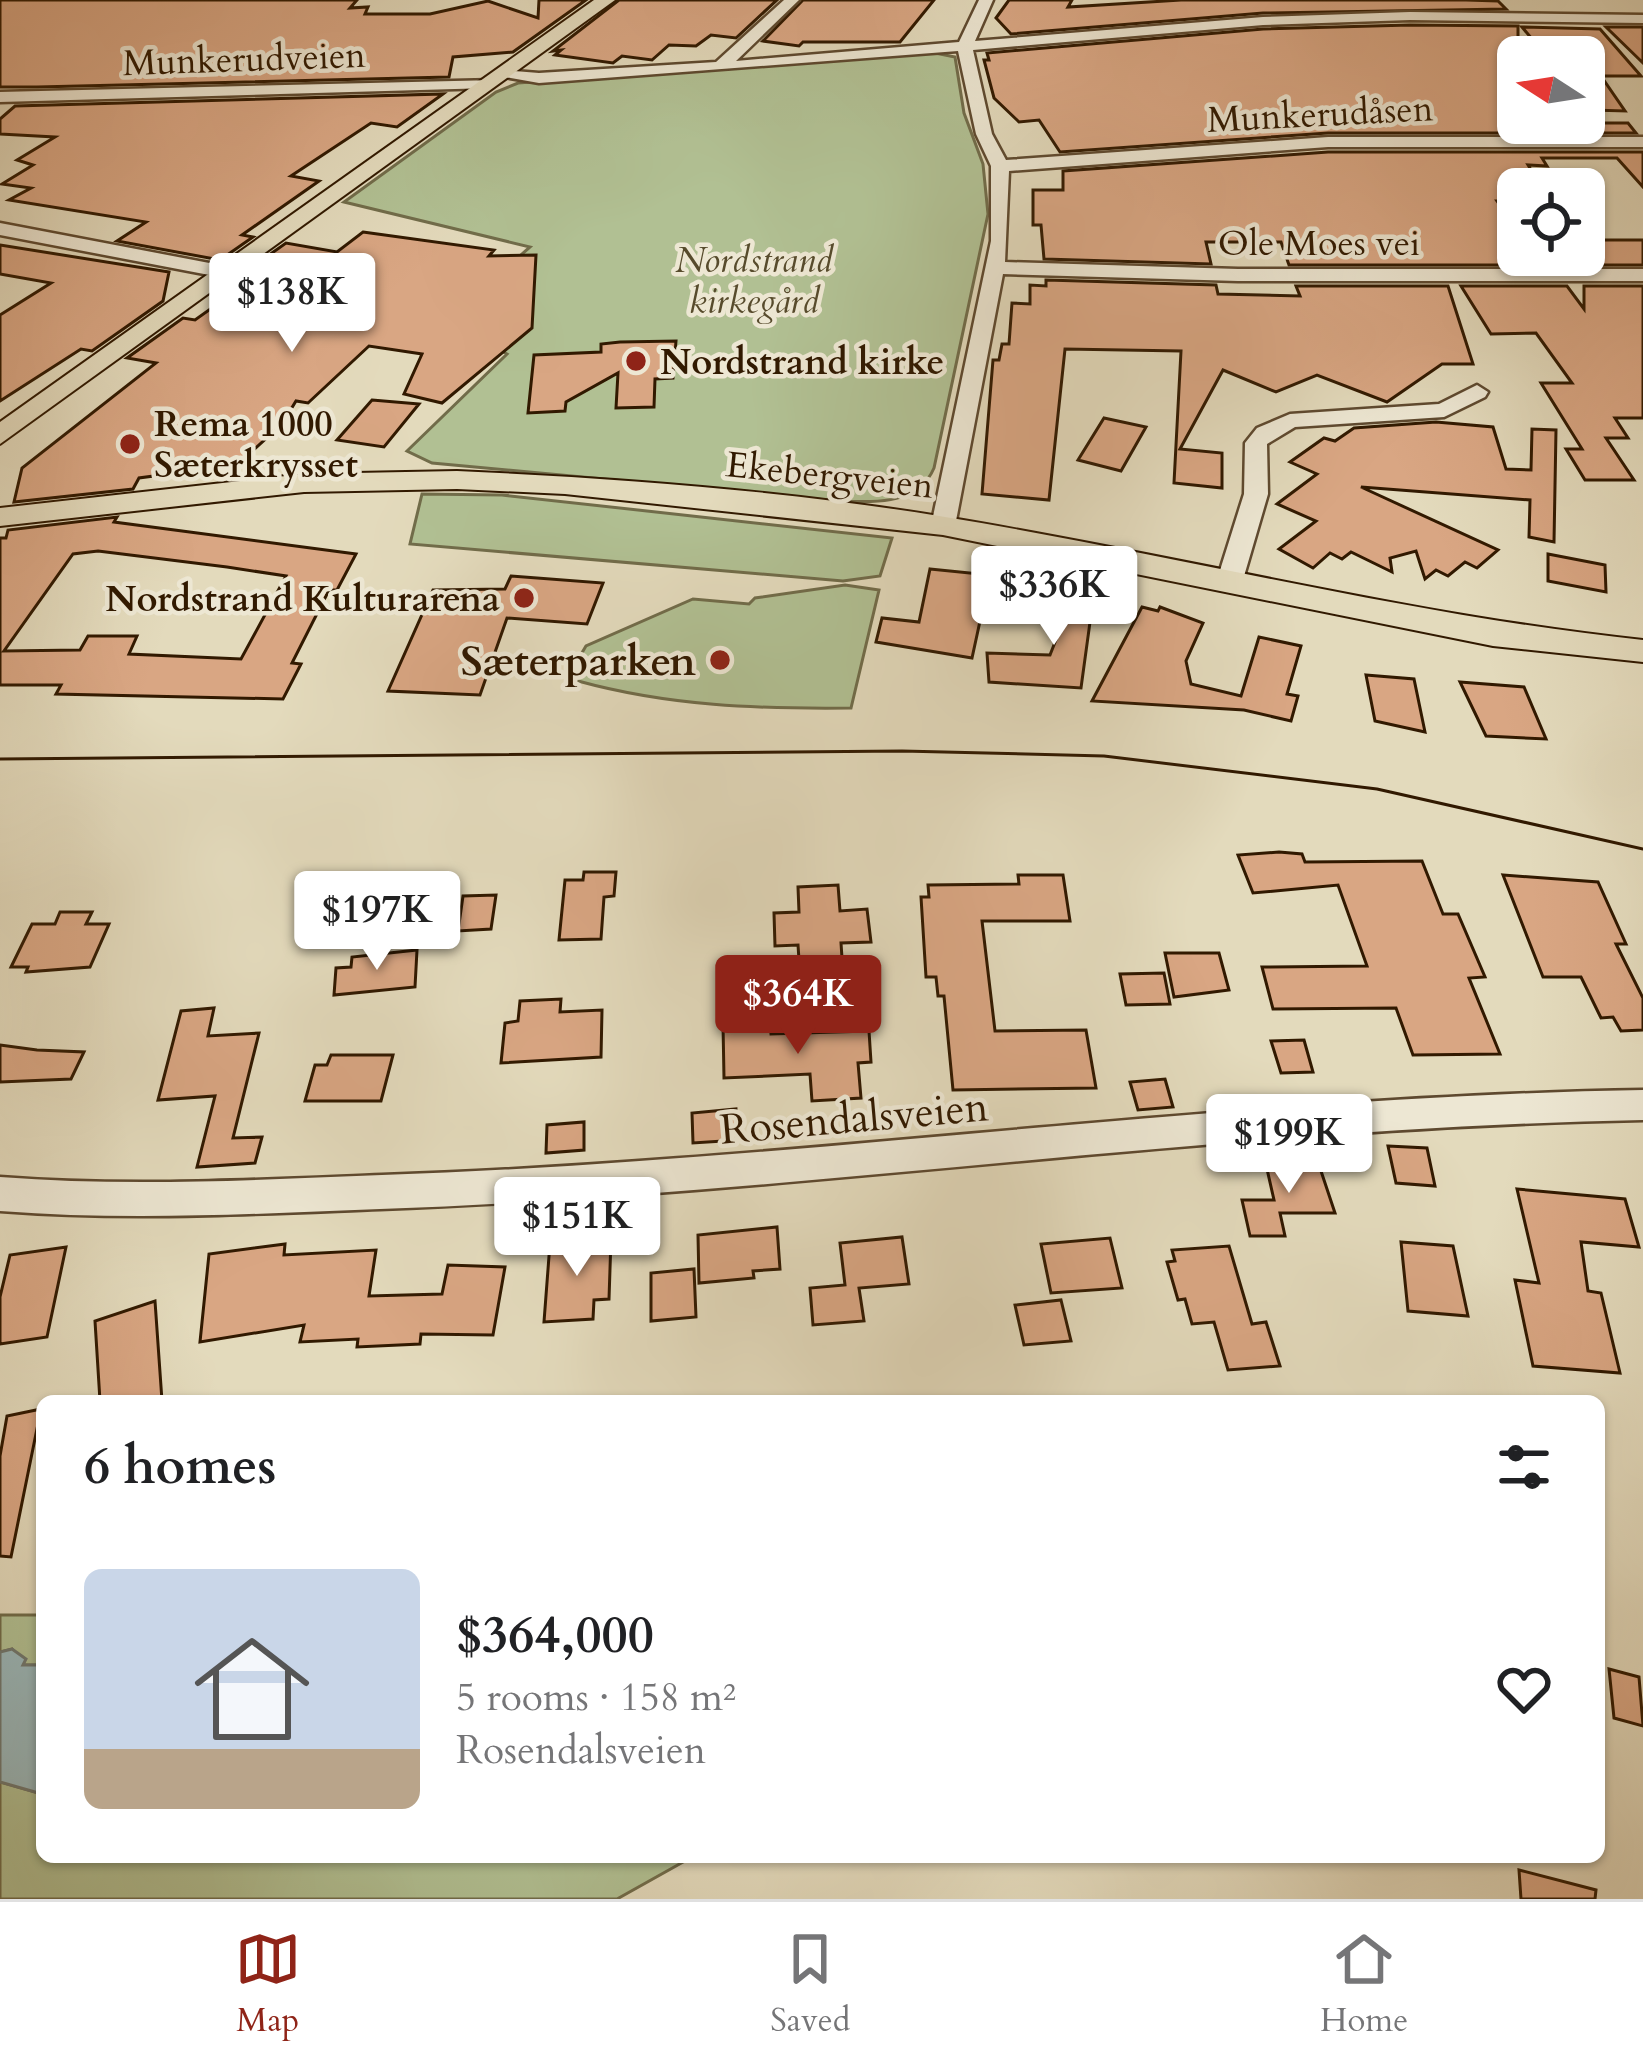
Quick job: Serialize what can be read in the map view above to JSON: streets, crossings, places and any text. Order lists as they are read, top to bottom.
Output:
{
  "streets": {
    "main road": ["Ekebergveien"],
    "street": [
      "Munkerudveien",
      "Munkerudåsen",
      "Ole Moes vei",
      "Rosendalsveien"
    ]
  },
  "parks": ["Nordstrand kirkegård"],
  "places": [
    "Nordstrand kirke",
    "Rema 1000 Sæterkrysset",
    "Nordstrand Kulturarena",
    "Sæterparken"
  ],
  "north": "left",
  "page": {
    "price": [
      "$138K",
      "$336K",
      "$197K",
      "$364K",
      "$199K",
      "$151K"
    ],
    "heading": "6 homes",
    "list": [
      {
        "name": "$364,000",
        "note": "5 rooms · 158 m² · Rosendalsveien"
      }
    ],
    "tabs": ["Map", "Saved", "Home"]
  }
}
